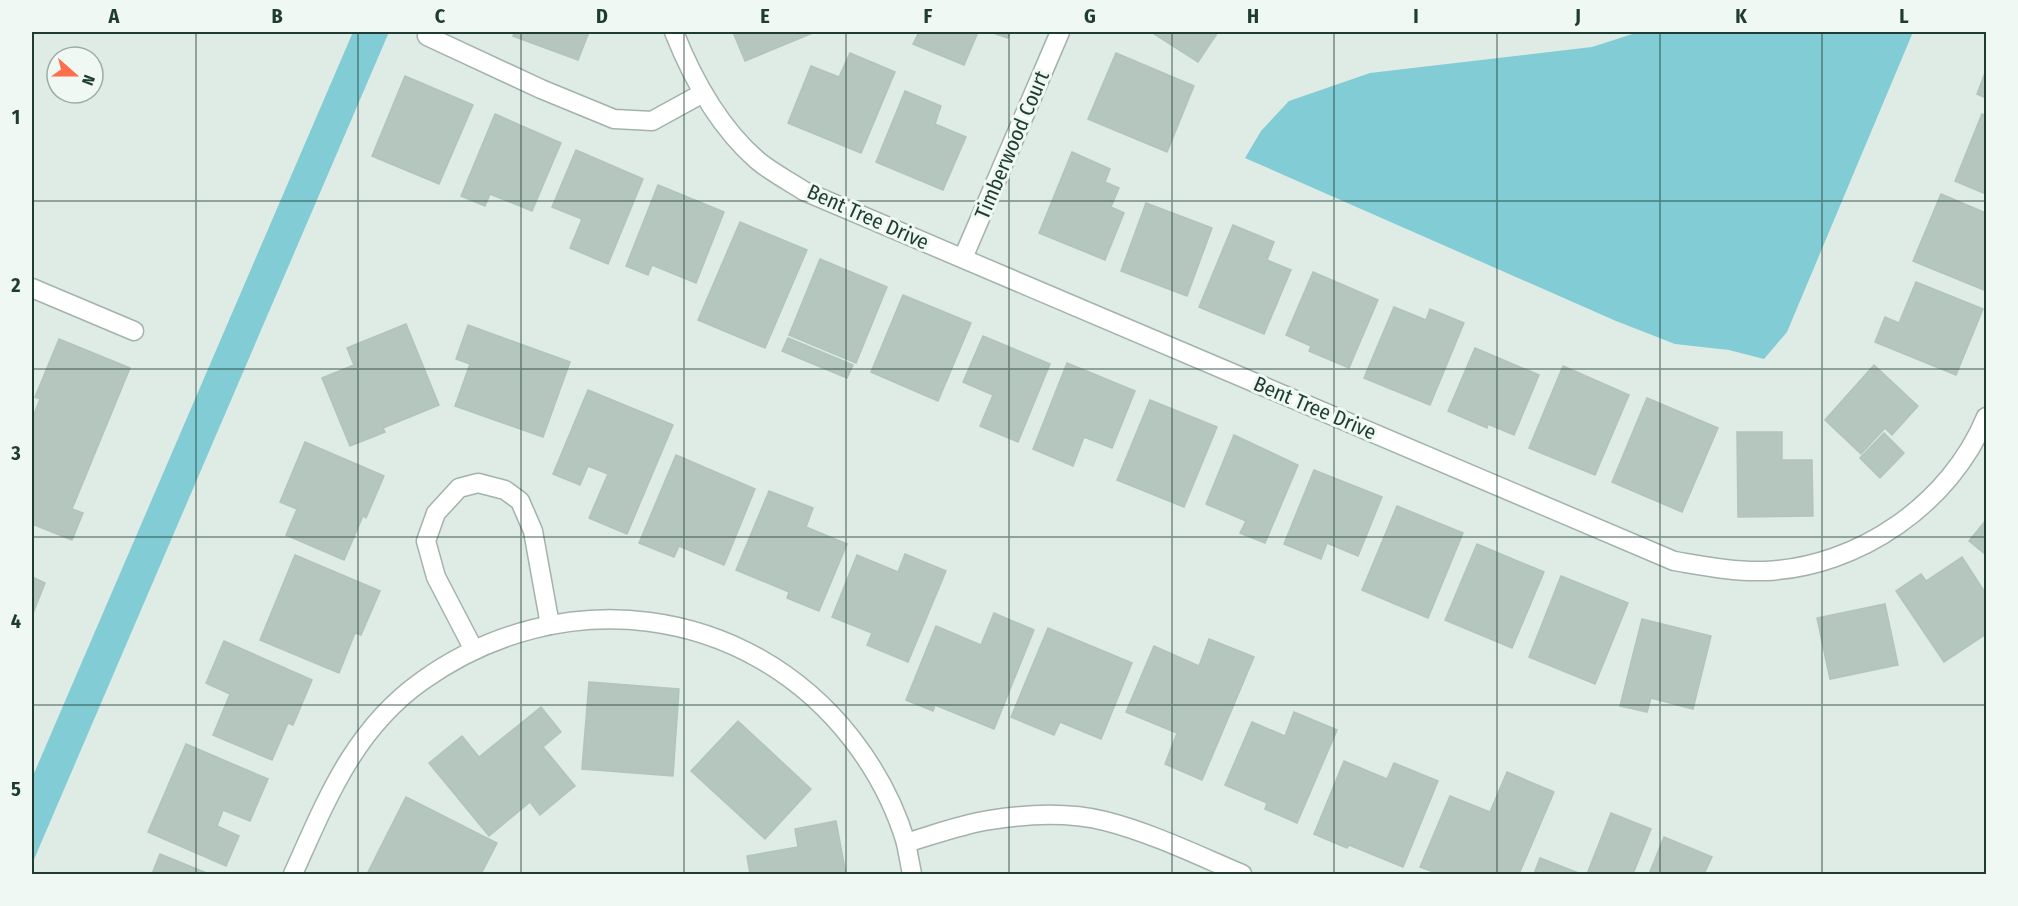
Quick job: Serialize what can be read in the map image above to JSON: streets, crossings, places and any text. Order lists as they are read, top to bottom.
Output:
{
  "streets": {
    "street": ["Timberwood Court", "Bent Tree Drive"]
  },
  "crossings": [
    ["Timberwood Court", "Bent Tree Drive"]
  ],
  "north": "right",
  "grid": {
    "columns": [
      "A",
      "B",
      "C",
      "D",
      "E",
      "F",
      "G",
      "H",
      "I",
      "J",
      "K",
      "L"
    ],
    "rows": [
      "1",
      "2",
      "3",
      "4",
      "5"
    ]
  }
}
